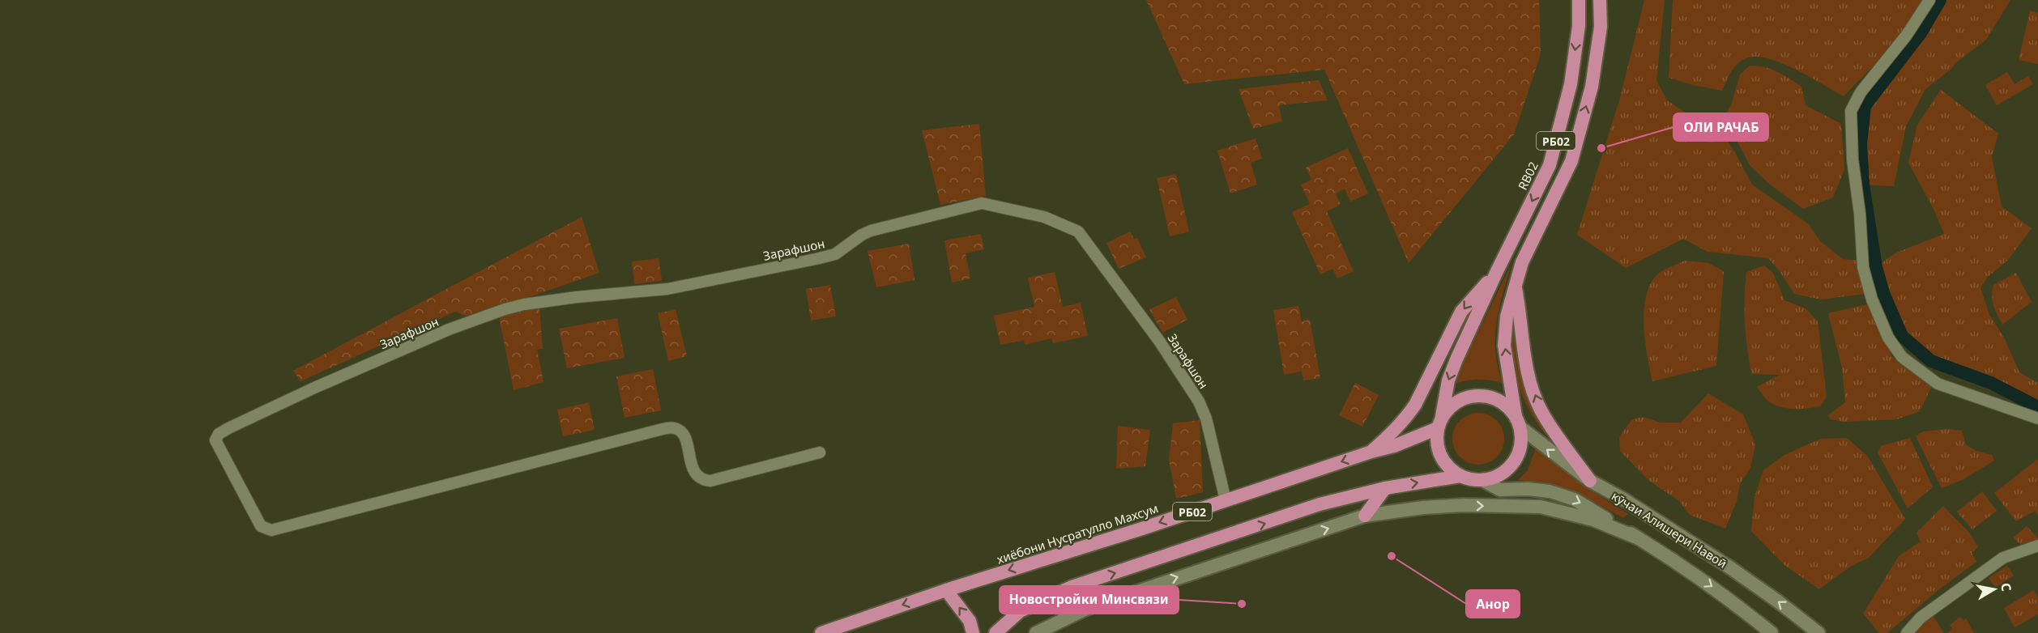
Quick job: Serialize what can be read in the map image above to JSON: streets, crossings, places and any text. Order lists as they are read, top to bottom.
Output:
{
  "streets": {
    "highway": ["РБ02", "RB02", "хиёбони Нусратулло Махсум"],
    "street": ["Зарафшон", "кӯчаи Алишери Навоӣ"]
  },
  "crossings": [
    ["РБ02", "RB02"],
    ["РБ02", "кӯчаи Алишери Навоӣ"],
    ["РБ02", "хиёбони Нусратулло Махсум"],
    ["Зарафшон", "хиёбони Нусратулло Махсум"],
    ["кӯчаи Алишери Навоӣ", "хиёбони Нусратулло Махсум"]
  ],
  "places": ["ОЛИ РАЧАБ", "Анор", "Новостройки Минсвязи"],
  "north": "right"
}
